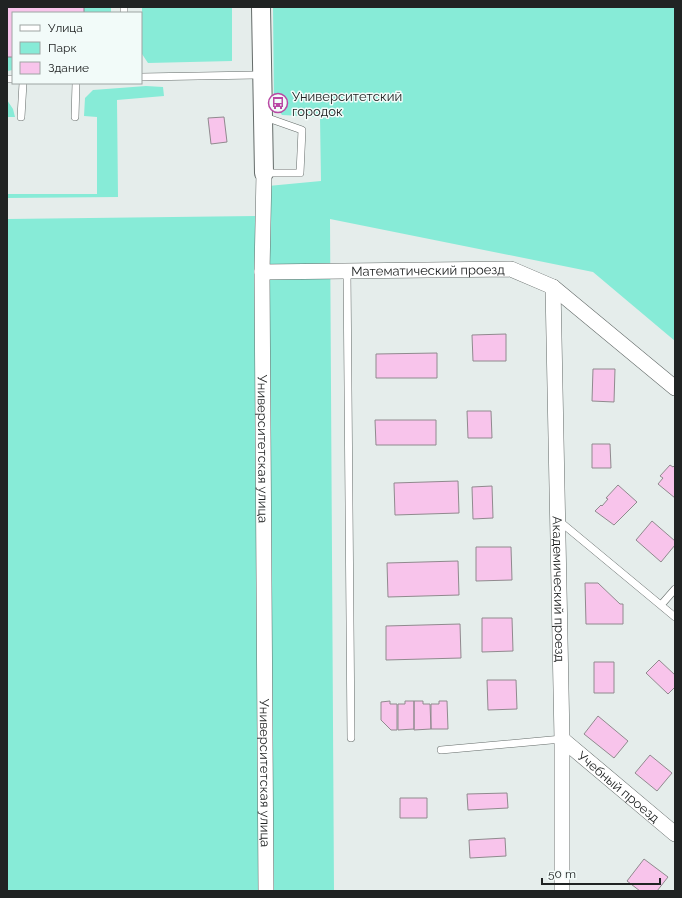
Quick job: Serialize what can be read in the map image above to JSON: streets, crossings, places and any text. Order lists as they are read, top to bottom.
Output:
{
  "streets": {
    "street": [
      "Математический проезд",
      "Университетская улица",
      "Академический проезд",
      "Учебный проезд"
    ]
  },
  "crossings": [
    ["Математический проезд", "Университетская улица"],
    ["Математический проезд", "Академический проезд"],
    ["Академический проезд", "Учебный проезд"]
  ],
  "places": {
    "bus stop": ["Университетский городок"]
  },
  "legend": ["Улица", "Парк", "Здание"],
  "scale_bar": "50 m"
}
